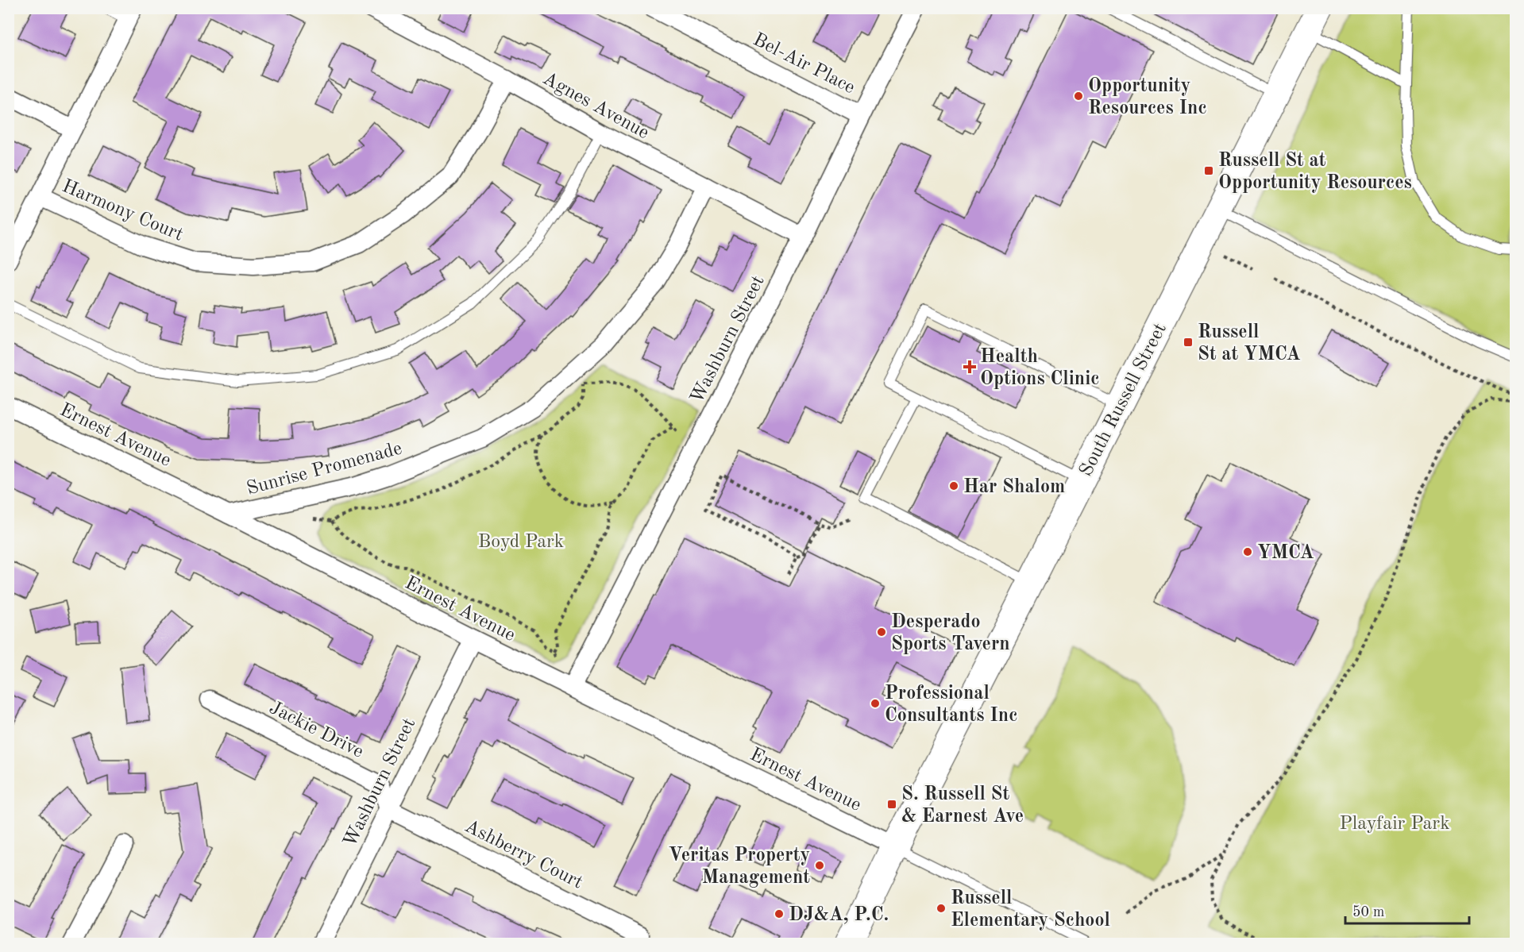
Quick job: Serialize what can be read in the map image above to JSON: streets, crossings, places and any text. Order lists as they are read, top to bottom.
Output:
{
  "streets": {
    "main road": ["South Russell Street"],
    "street": [
      "Bel-Air Place",
      "Agnes Avenue",
      "Harmony Court",
      "Washburn Street",
      "Ernest Avenue",
      "Sunrise Promenade",
      "Jackie Drive",
      "Ashberry Court"
    ]
  },
  "crossings": [
    ["Bel-Air Place", "Washburn Street"],
    ["Agnes Avenue", "Harmony Court"],
    ["Agnes Avenue", "Washburn Street"],
    ["Agnes Avenue", "Sunrise Promenade"],
    ["Washburn Street", "Ernest Avenue"],
    ["Washburn Street", "Jackie Drive"],
    ["Washburn Street", "Ashberry Court"],
    ["South Russell Street", "Ernest Avenue"],
    ["Ernest Avenue", "Sunrise Promenade"],
    ["Jackie Drive", "Ashberry Court"]
  ],
  "parks": ["Boyd Park", "Playfair Park"],
  "places": {
    "other": [
      "Opportunity Resources Inc",
      "Har Shalom",
      "YMCA",
      "Desperado Sports Tavern",
      "Professional Consultants Inc",
      "Veritas Property Management",
      "Russell Elementary School",
      "DJ&A, P.C."
    ],
    "transit": ["Russell St at Opportunity Resources", "Russell St at YMCA", "S. Russell St & Earnest Ave"],
    "health": ["Health Options Clinic"]
  },
  "scale_bar": "50 m"
}
